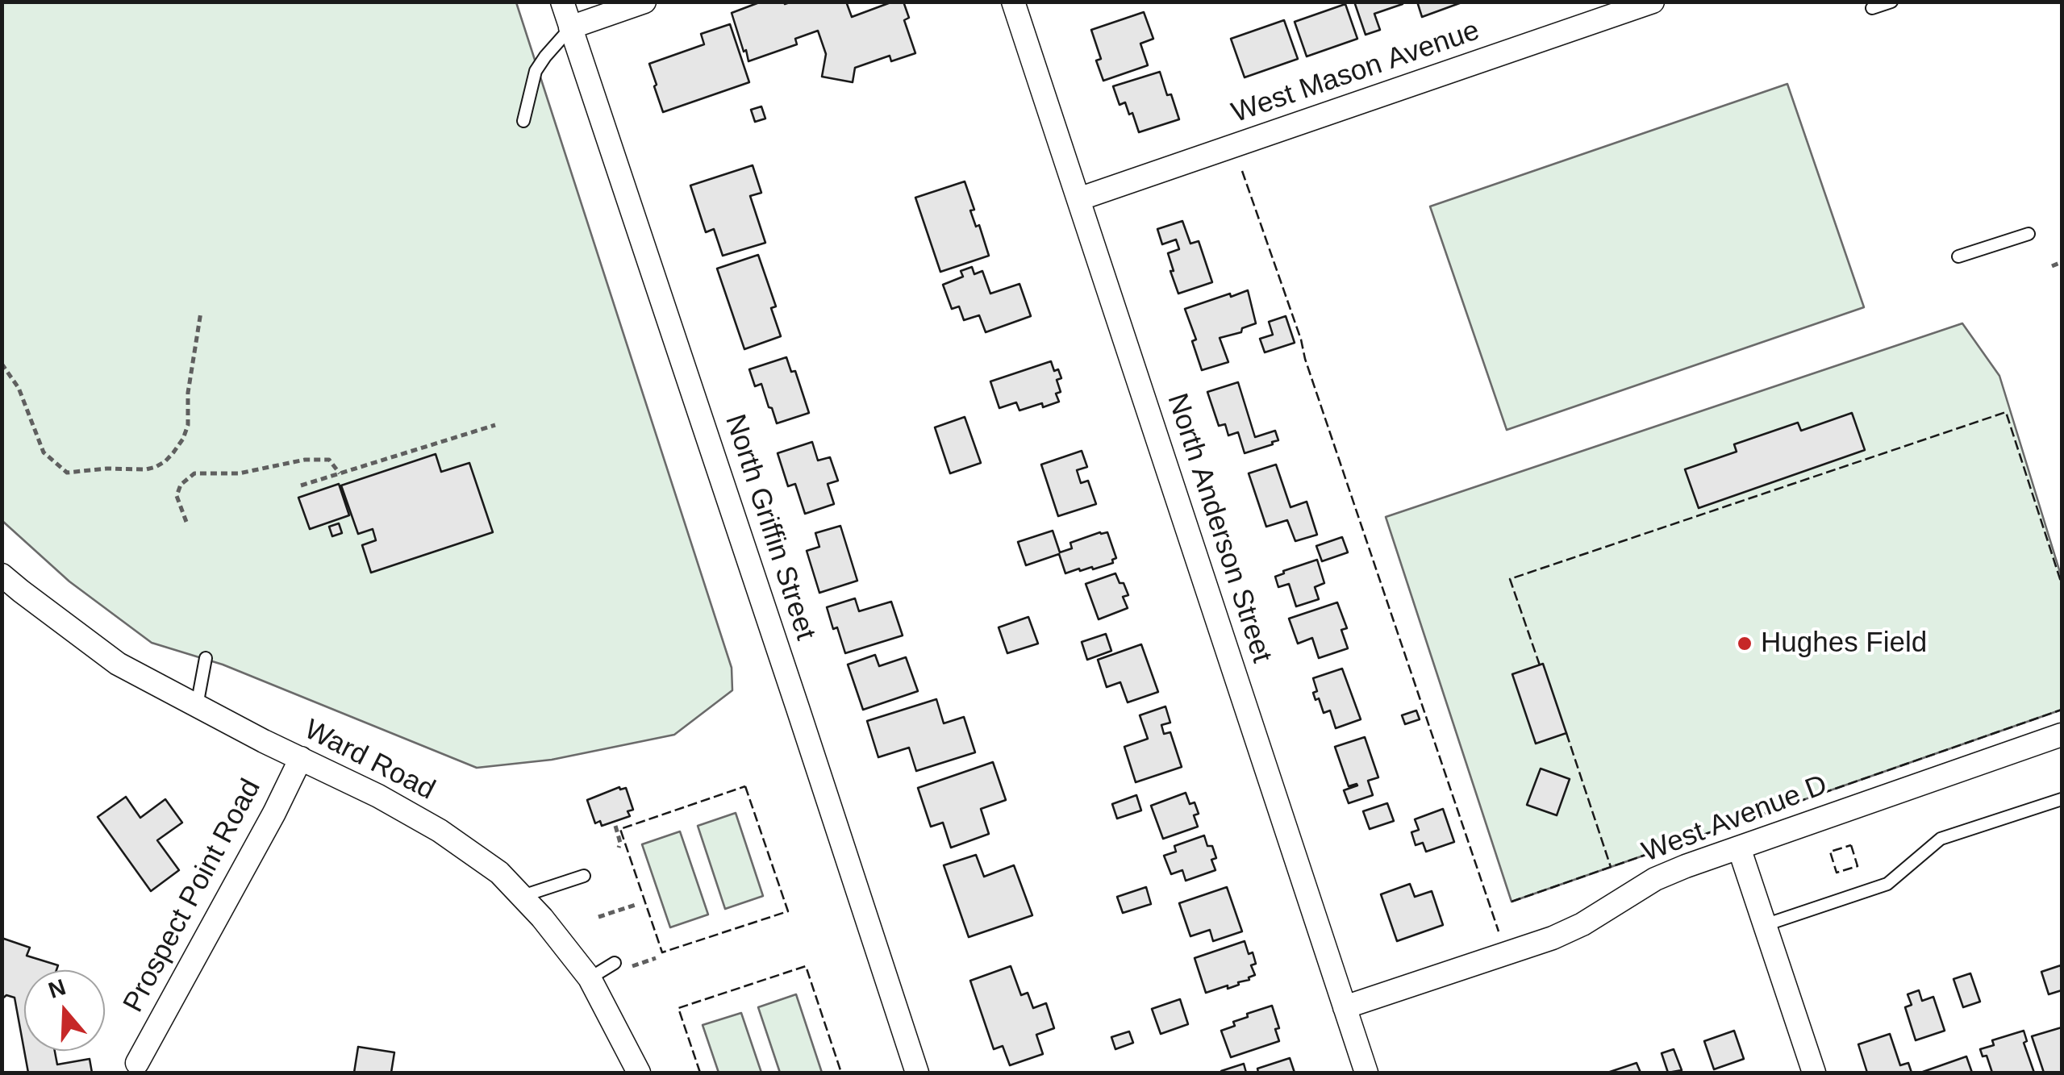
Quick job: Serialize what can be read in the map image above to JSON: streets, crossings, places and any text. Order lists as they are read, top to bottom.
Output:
{
  "streets": {
    "street": [
      "West Mason Avenue",
      "North Griffin Street",
      "North Anderson Street",
      "Ward Road",
      "West Avenue D",
      "Prospect Point Road"
    ]
  },
  "crossings": [
    ["West Mason Avenue", "North Anderson Street"],
    ["North Anderson Street", "West Avenue D"],
    ["Ward Road", "Prospect Point Road"]
  ],
  "places": ["Hughes Field"],
  "north": "top"
}
